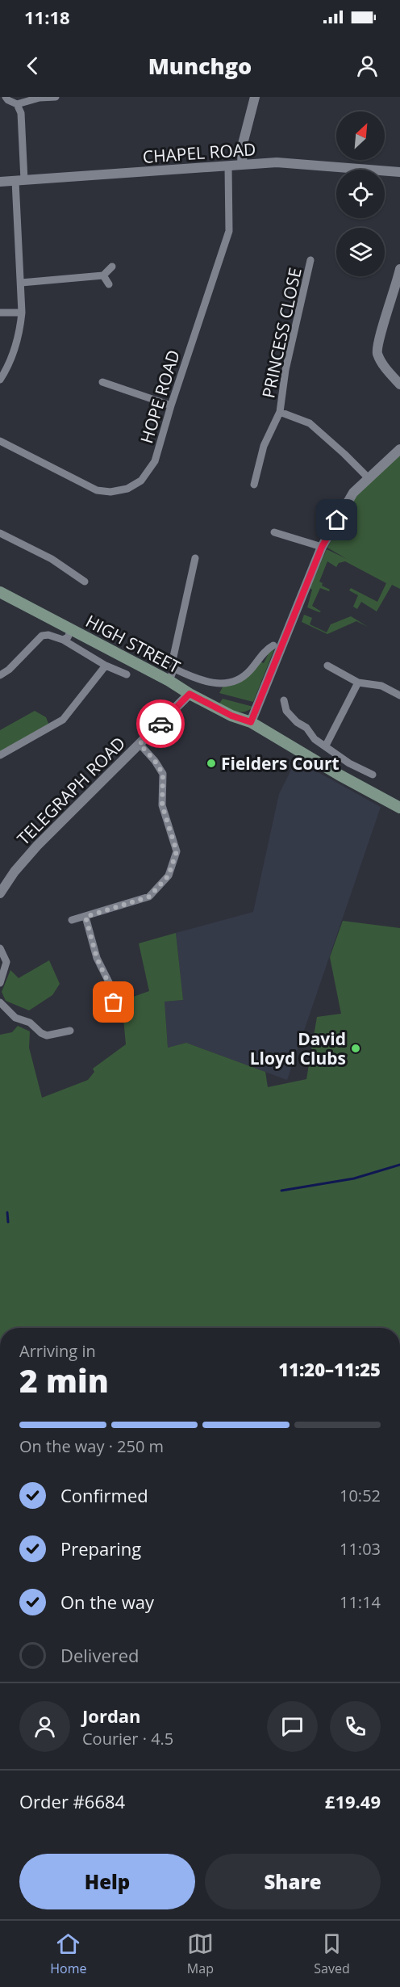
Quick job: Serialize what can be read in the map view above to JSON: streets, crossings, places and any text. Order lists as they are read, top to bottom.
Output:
{
  "streets": {
    "main road": ["HIGH STREET"],
    "street": [
      "CHAPEL ROAD",
      "PRINCESS CLOSE",
      "HOPE ROAD",
      "TELEGRAPH ROAD"
    ]
  },
  "crossings": [
    ["CHAPEL ROAD", "HOPE ROAD"],
    ["HIGH STREET", "TELEGRAPH ROAD"]
  ],
  "places": ["Fielders Court", "David Lloyd Clubs"],
  "north": "top right",
  "page": {
    "status": "11:18",
    "header": "Munchgo",
    "heading": ["2 min", "Arriving in", "11:20–11:25"],
    "panel": [
      "Jordan",
      "Courier · 4.5",
      "Order #6684",
      "£19.49"
    ],
    "bar": "On the way · 250 m",
    "list": [
      ["Confirmed", "10:52"],
      ["Preparing", "11:03"],
      ["On the way", "11:14"],
      "Delivered"
    ],
    "buttons": ["Help", "Share"],
    "tabs": ["Home", "Map", "Saved"]
  }
}
